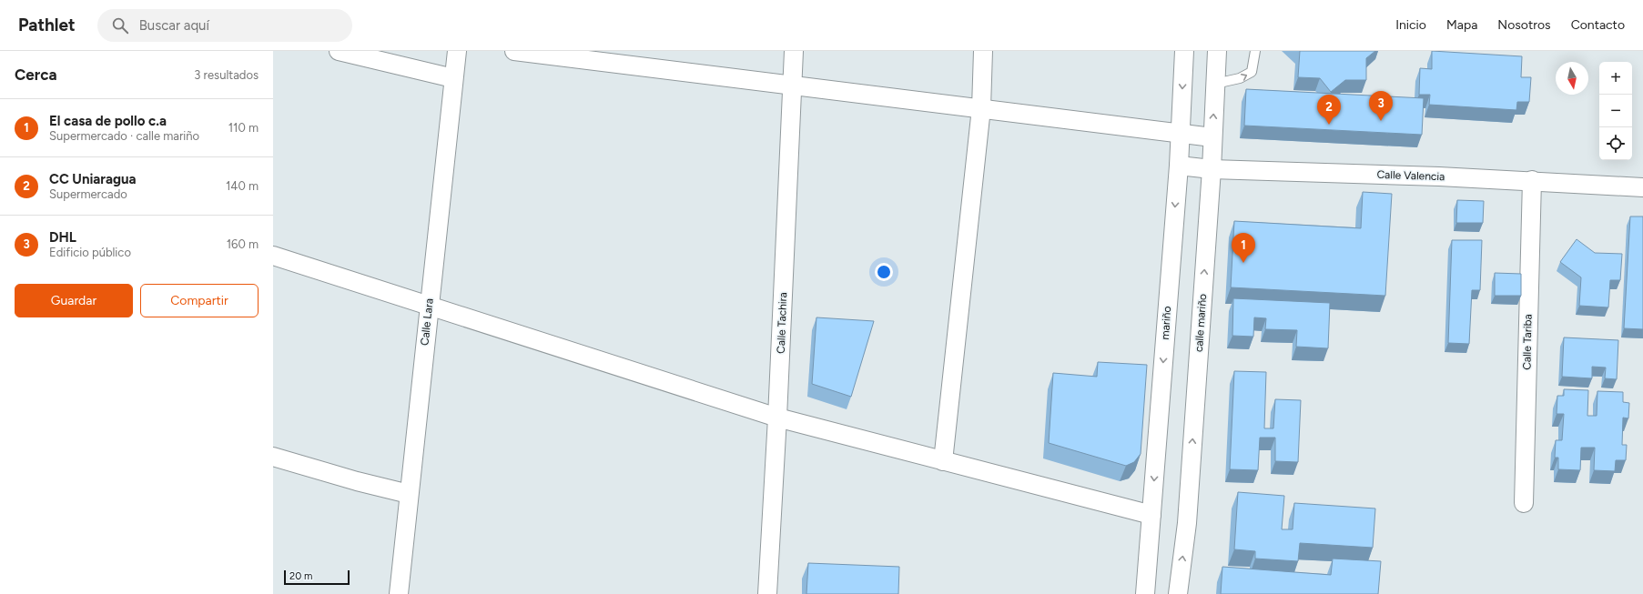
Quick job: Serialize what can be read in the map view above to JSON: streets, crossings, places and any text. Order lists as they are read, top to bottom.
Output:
{
  "streets": {
    "street": [
      "Calle Valencia",
      "Calle Lara",
      "Calle Tachira",
      "mariño",
      "calle mariño",
      "Calle Tariba"
    ]
  },
  "crossings": [
    ["Calle Valencia", "mariño"],
    ["Calle Valencia", "calle mariño"],
    ["Calle Valencia", "Calle Tariba"]
  ],
  "one_way": ["mariño", "calle mariño"],
  "scale_bar": "20 m",
  "north": "bottom",
  "page": {
    "header": "Pathlet",
    "search": "Buscar aquí",
    "nav": [
      "Inicio",
      "Mapa",
      "Nosotros",
      "Contacto"
    ],
    "heading": ["Cerca", "3 resultados"],
    "map_buttons": ["+", "−"],
    "pins": ["3", "2", "1"],
    "list": [
      {
        "mark": "1",
        "name": "El casa de pollo c.a",
        "note": "Supermercado · calle mariño",
        "value": "110 m"
      },
      {
        "mark": "2",
        "name": "CC Uniaragua",
        "note": "Supermercado",
        "value": "140 m"
      },
      {
        "mark": "3",
        "name": "DHL",
        "note": "Edificio público",
        "value": "160 m"
      }
    ],
    "buttons": ["Guardar", "Compartir"],
    "scale": "20 m"
  }
}
